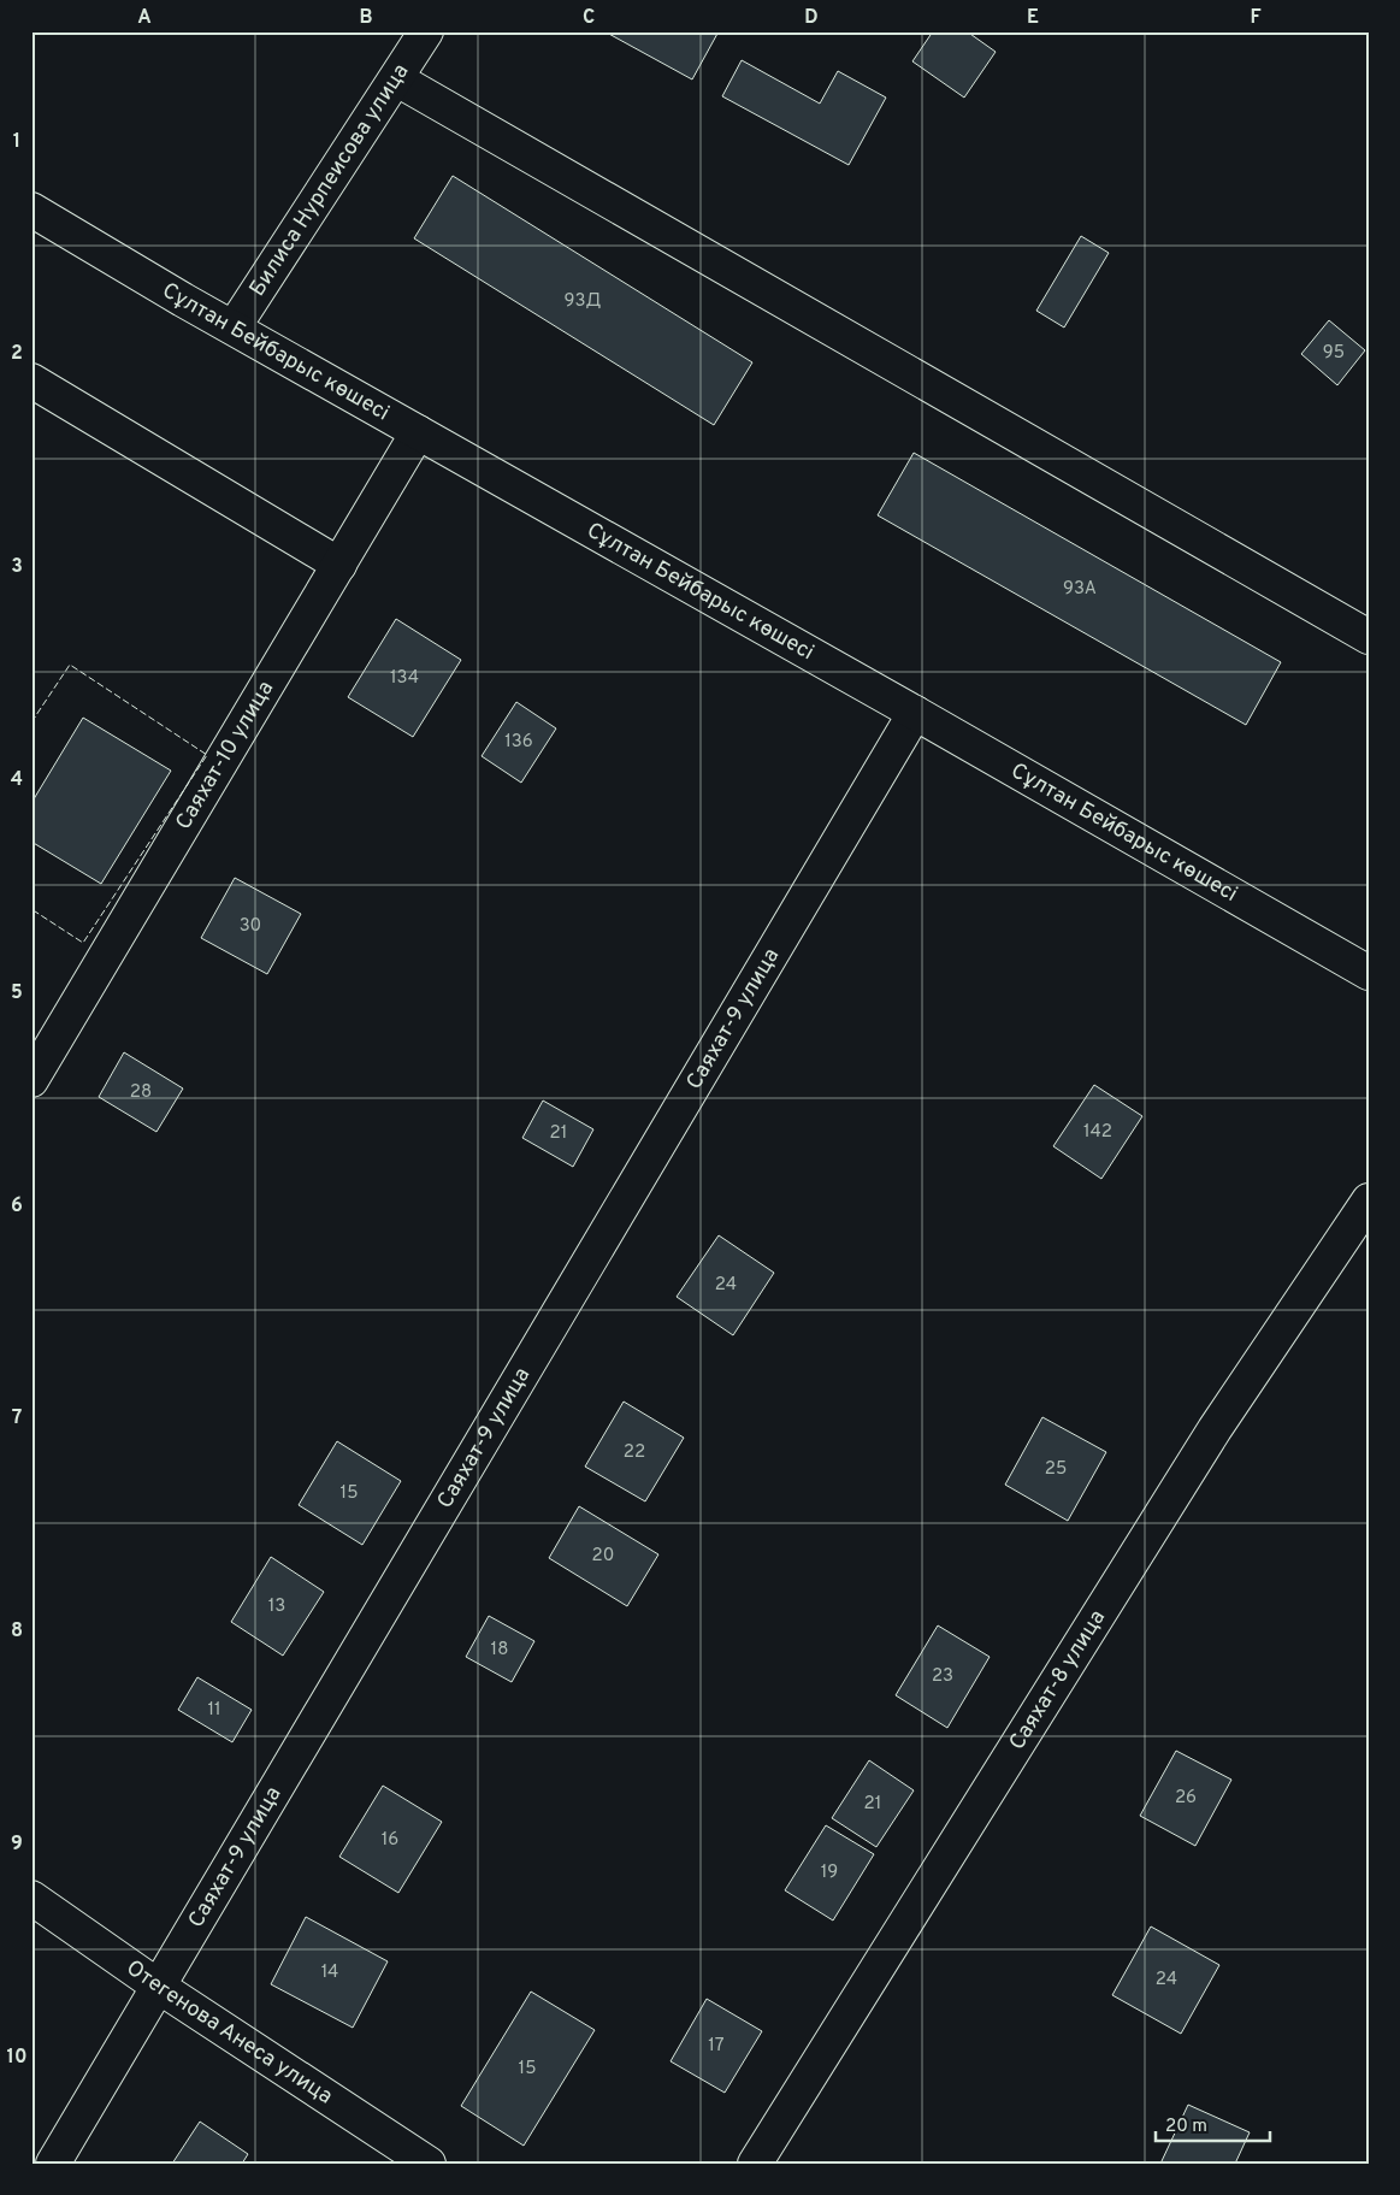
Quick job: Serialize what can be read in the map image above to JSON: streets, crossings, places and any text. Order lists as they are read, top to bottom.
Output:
{
  "streets": {
    "street": [
      "Билиса Нурпеисова улица",
      "Сұлтан Бейбарыс көшесі",
      "Саяхат-10 улица",
      "Саяхат-9 улица",
      "Саяхат-8 улица",
      "Отегенова Анеса улица"
    ]
  },
  "crossings": [
    ["Билиса Нурпеисова улица", "Сұлтан Бейбарыс көшесі"],
    ["Сұлтан Бейбарыс көшесі", "Саяхат-10 улица"],
    ["Сұлтан Бейбарыс көшесі", "Саяхат-9 улица"],
    ["Саяхат-9 улица", "Отегенова Анеса улица"]
  ],
  "house_numbers": [
    "93Д",
    "95",
    "93А",
    "134",
    "136",
    "30",
    "28",
    "142",
    "21",
    "24",
    "22",
    "25",
    "15",
    "20",
    "13",
    "18",
    "23",
    "11",
    "26",
    "21",
    "16",
    "19",
    "14",
    "24",
    "17",
    "15"
  ],
  "scale_bar": "20 m",
  "grid": {
    "columns": [
      "A",
      "B",
      "C",
      "D",
      "E",
      "F"
    ],
    "rows": [
      "1",
      "2",
      "3",
      "4",
      "5",
      "6",
      "7",
      "8",
      "9",
      "10"
    ]
  }
}
